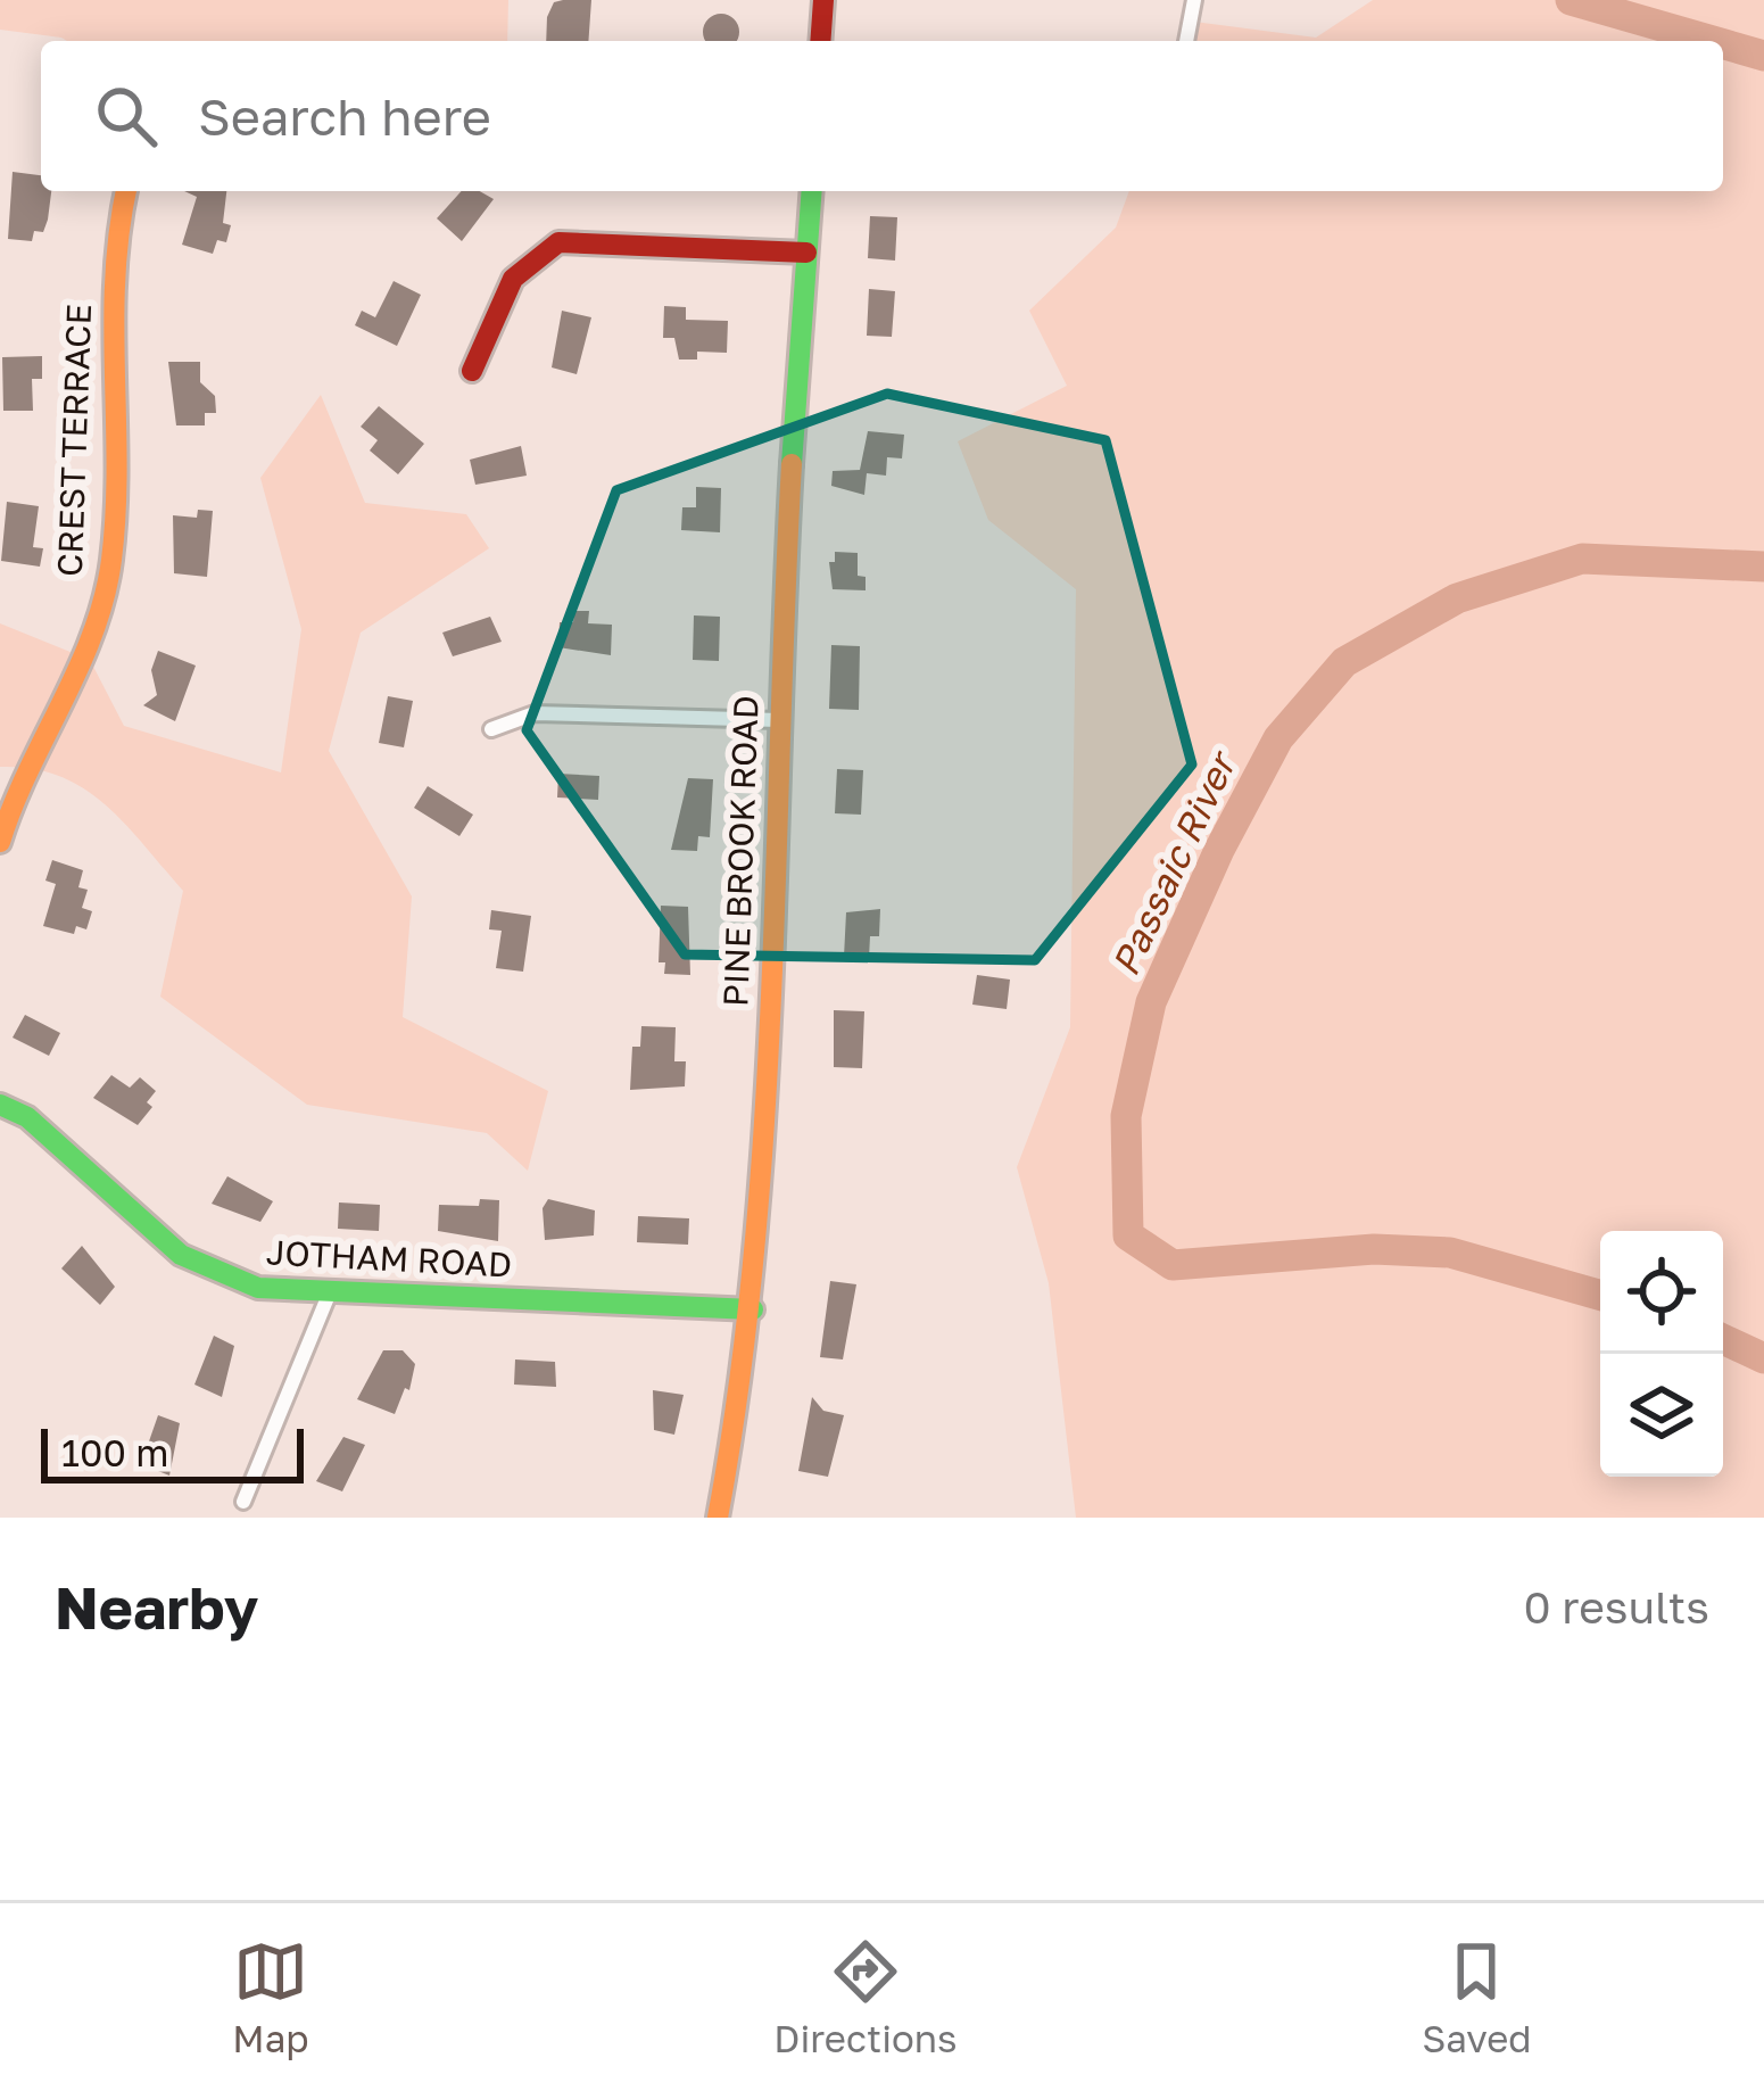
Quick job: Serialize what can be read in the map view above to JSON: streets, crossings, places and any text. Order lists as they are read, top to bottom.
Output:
{
  "streets": {
    "street": ["CREST TERRACE", "PINE BROOK ROAD", "JOTHAM ROAD"]
  },
  "crossings": [
    ["PINE BROOK ROAD", "JOTHAM ROAD"]
  ],
  "water": ["Passaic River"],
  "scale_bar": "100 m",
  "page": {
    "search": "Search here",
    "scale": "100 m",
    "heading": ["Nearby", "0 results"],
    "nav": ["Map", "Directions", "Saved"]
  }
}
